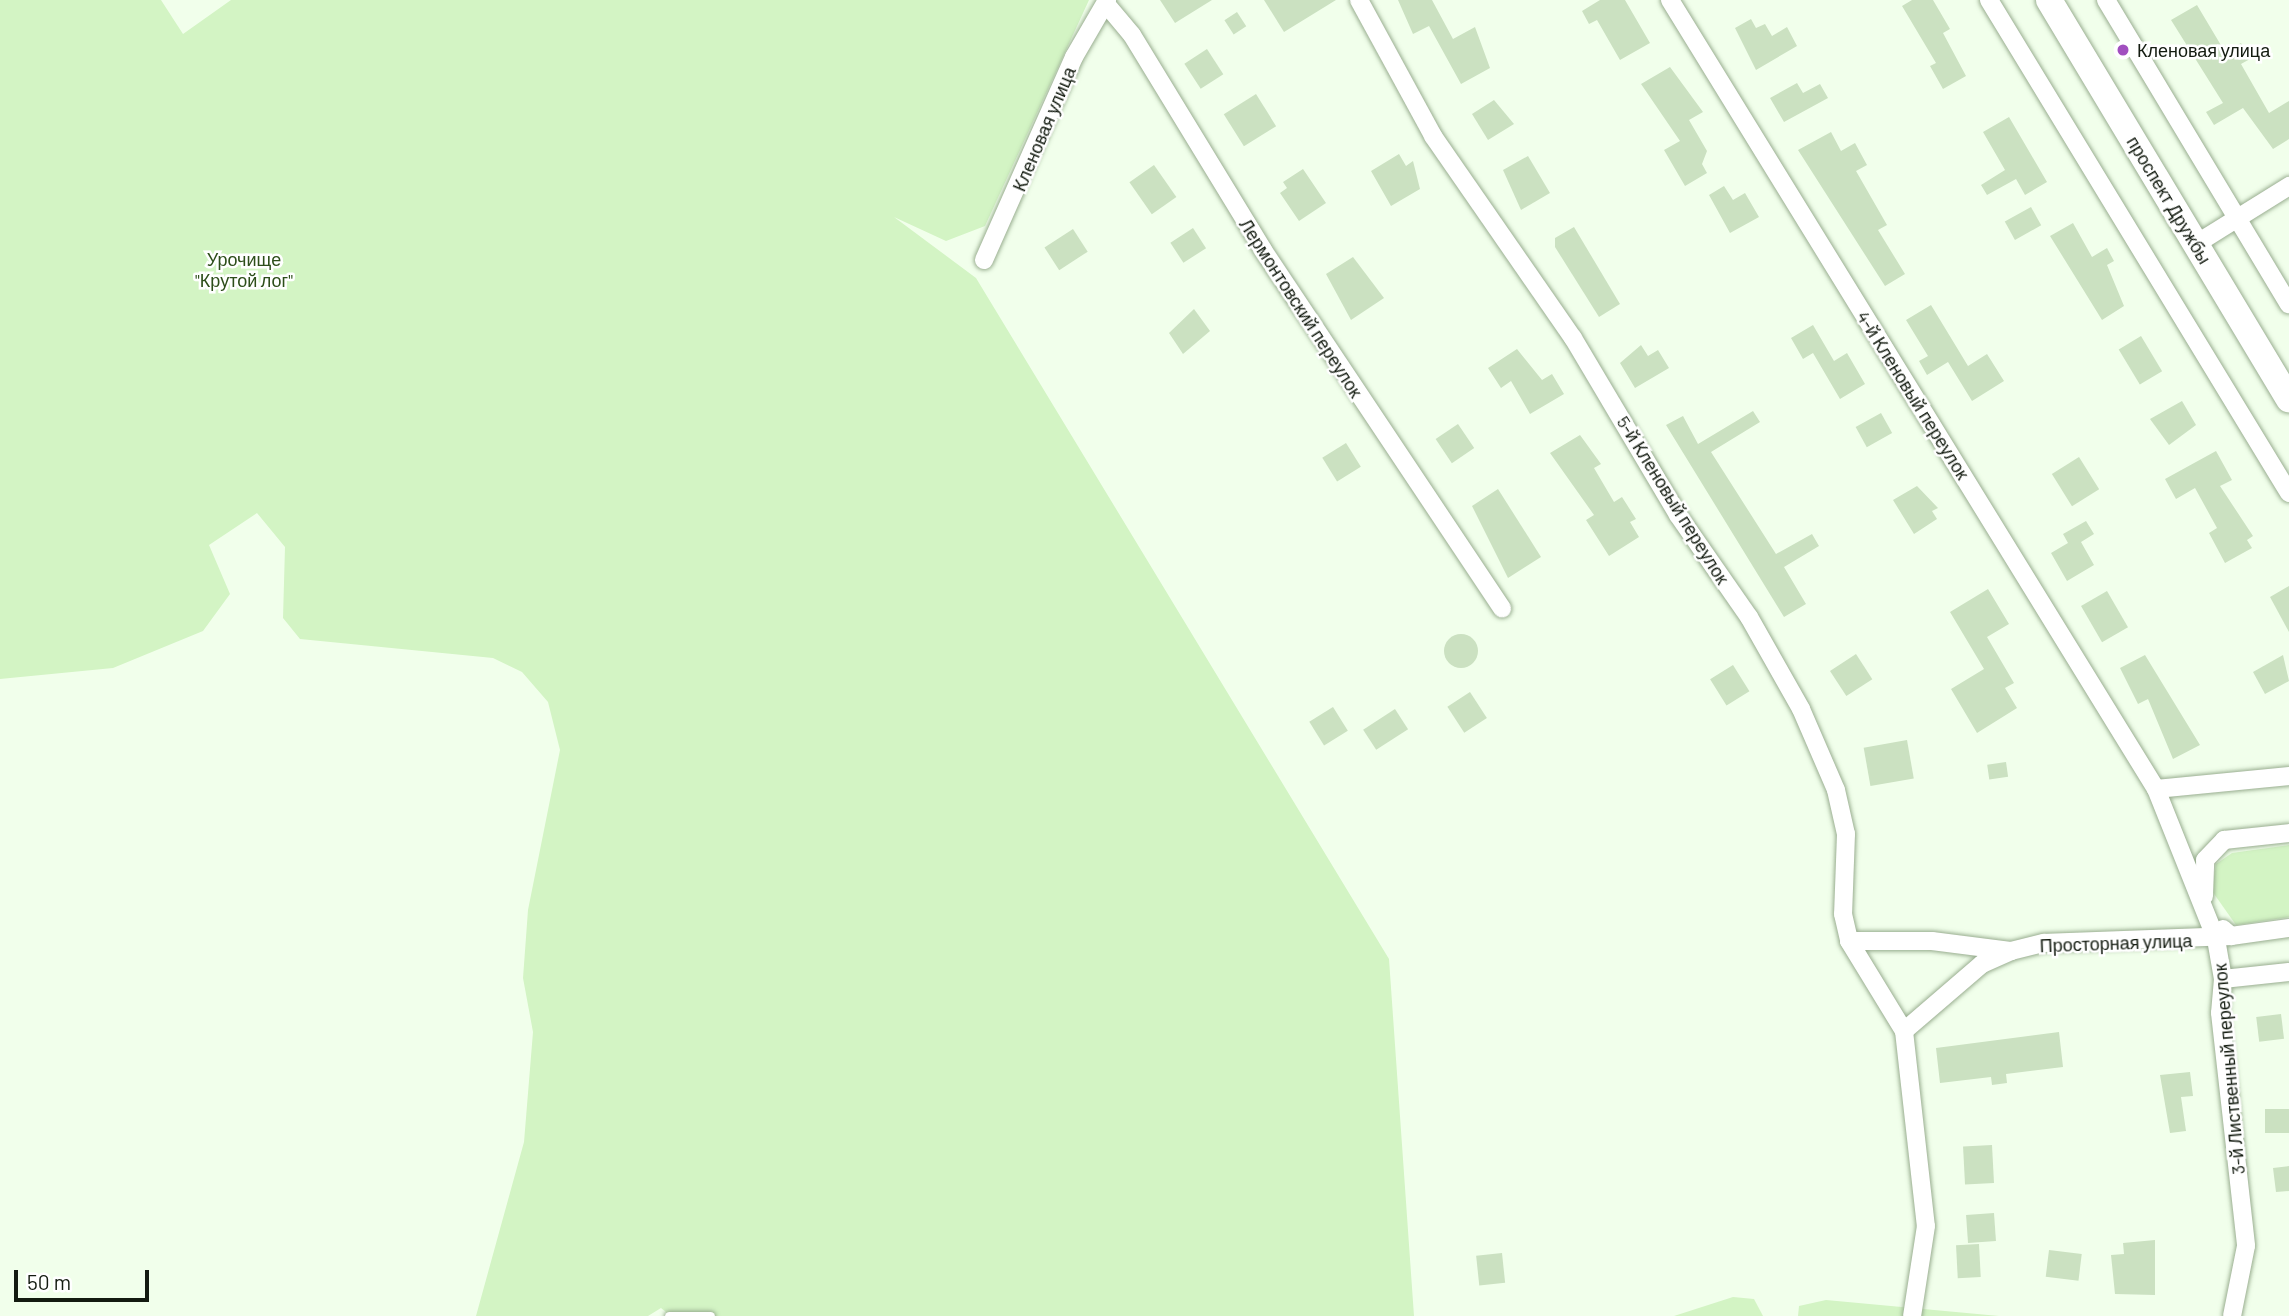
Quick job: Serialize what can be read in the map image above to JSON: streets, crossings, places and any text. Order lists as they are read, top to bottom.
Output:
{
  "streets": {
    "main road": ["проспект Дружбы"],
    "street": [
      "Кленовая улица",
      "Лермонтовский переулок",
      "4-й Кленовый переулок",
      "5-й Кленовый переулок",
      "Просторная улица",
      "3-й Лиственный переулок"
    ]
  },
  "crossings": [
    ["Кленовая улица", "Лермонтовский переулок"],
    ["4-й Кленовый переулок", "3-й Лиственный переулок"],
    ["5-й Кленовый переулок", "Просторная улица"],
    ["Просторная улица", "3-й Лиственный переулок"]
  ],
  "parks": ["Урочище \"Крутой лог\""],
  "places": ["Кленовая улица"],
  "scale_bar": "50 m"
}
